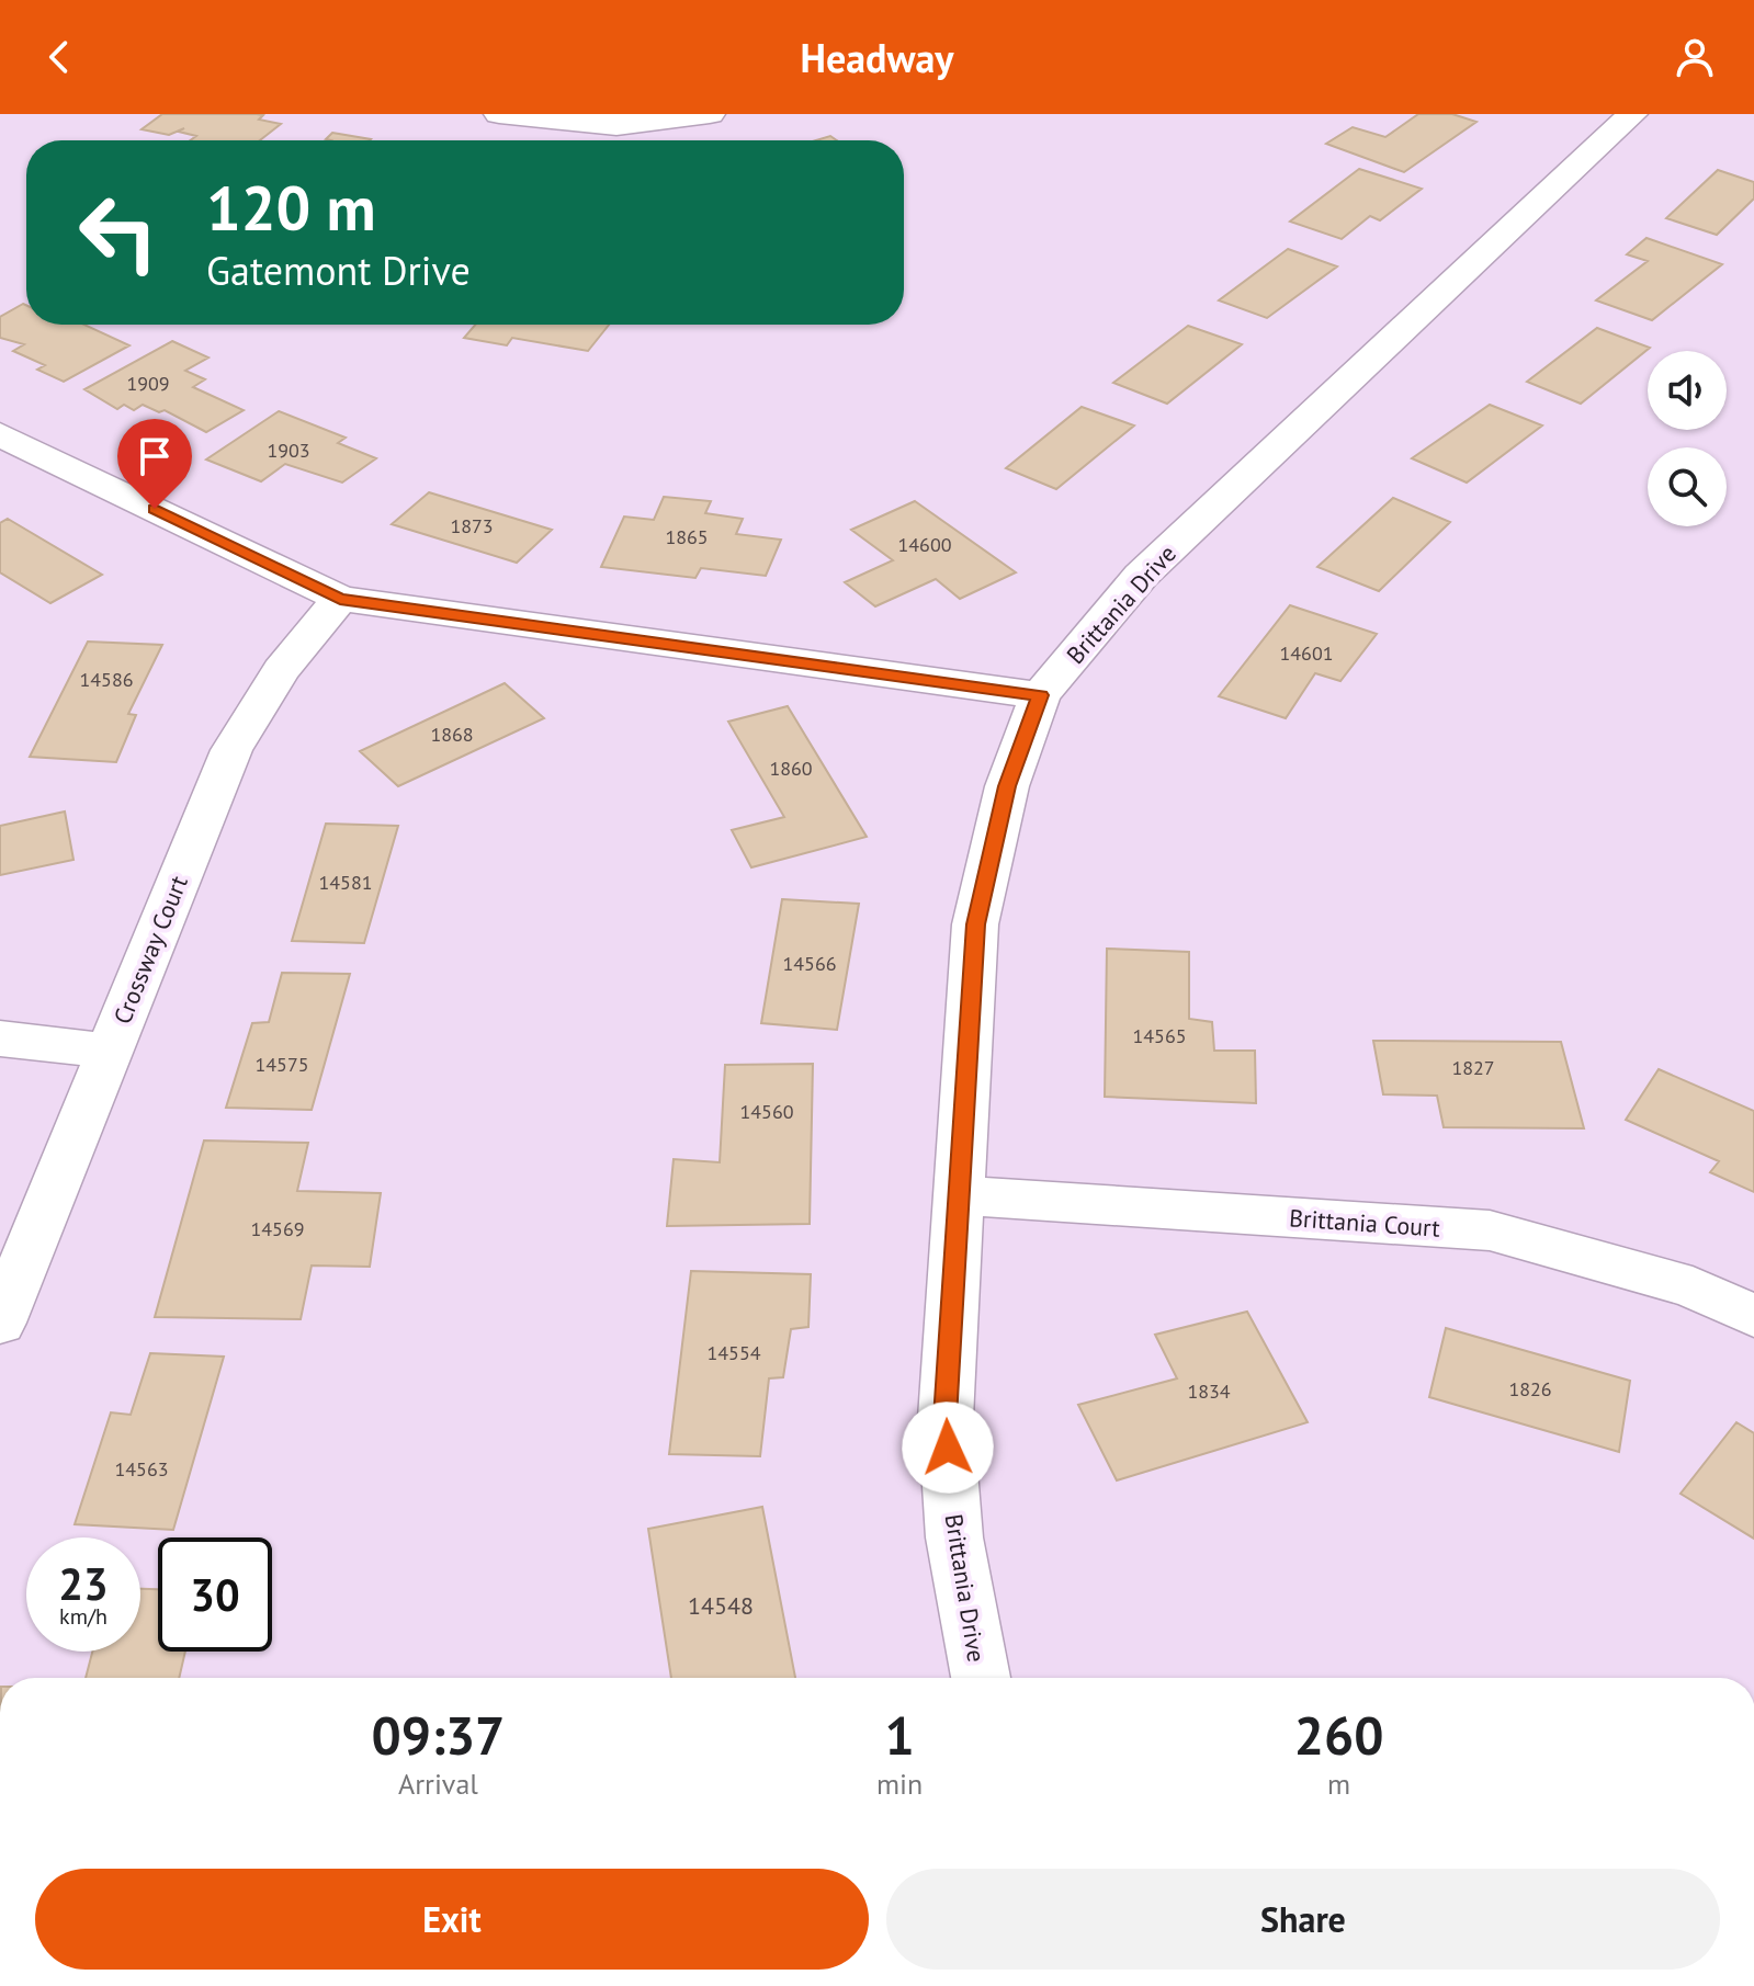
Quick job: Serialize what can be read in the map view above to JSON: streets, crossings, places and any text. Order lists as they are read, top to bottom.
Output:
{
  "streets": {
    "street": ["Brittania Drive", "Crossway Court", "Brittania Court"]
  },
  "crossings": [
    ["Brittania Drive", "Brittania Court"]
  ],
  "house_numbers": [
    "1909",
    "1903",
    "1873",
    "1865",
    "14600",
    "14601",
    "14586",
    "1868",
    "1860",
    "14581",
    "14566",
    "14565",
    "14575",
    "1827",
    "14560",
    "14569",
    "14554",
    "1826",
    "1834",
    "14563",
    "14548"
  ],
  "page": {
    "header": "Headway",
    "turn": ["120 m", "Gatemont Drive"],
    "speed": "23 km/h",
    "limit": "30",
    "eta": [
      "09:37",
      "Arrival",
      "1",
      "min",
      "260",
      "m"
    ],
    "buttons": ["Exit", "Share"]
  }
}
